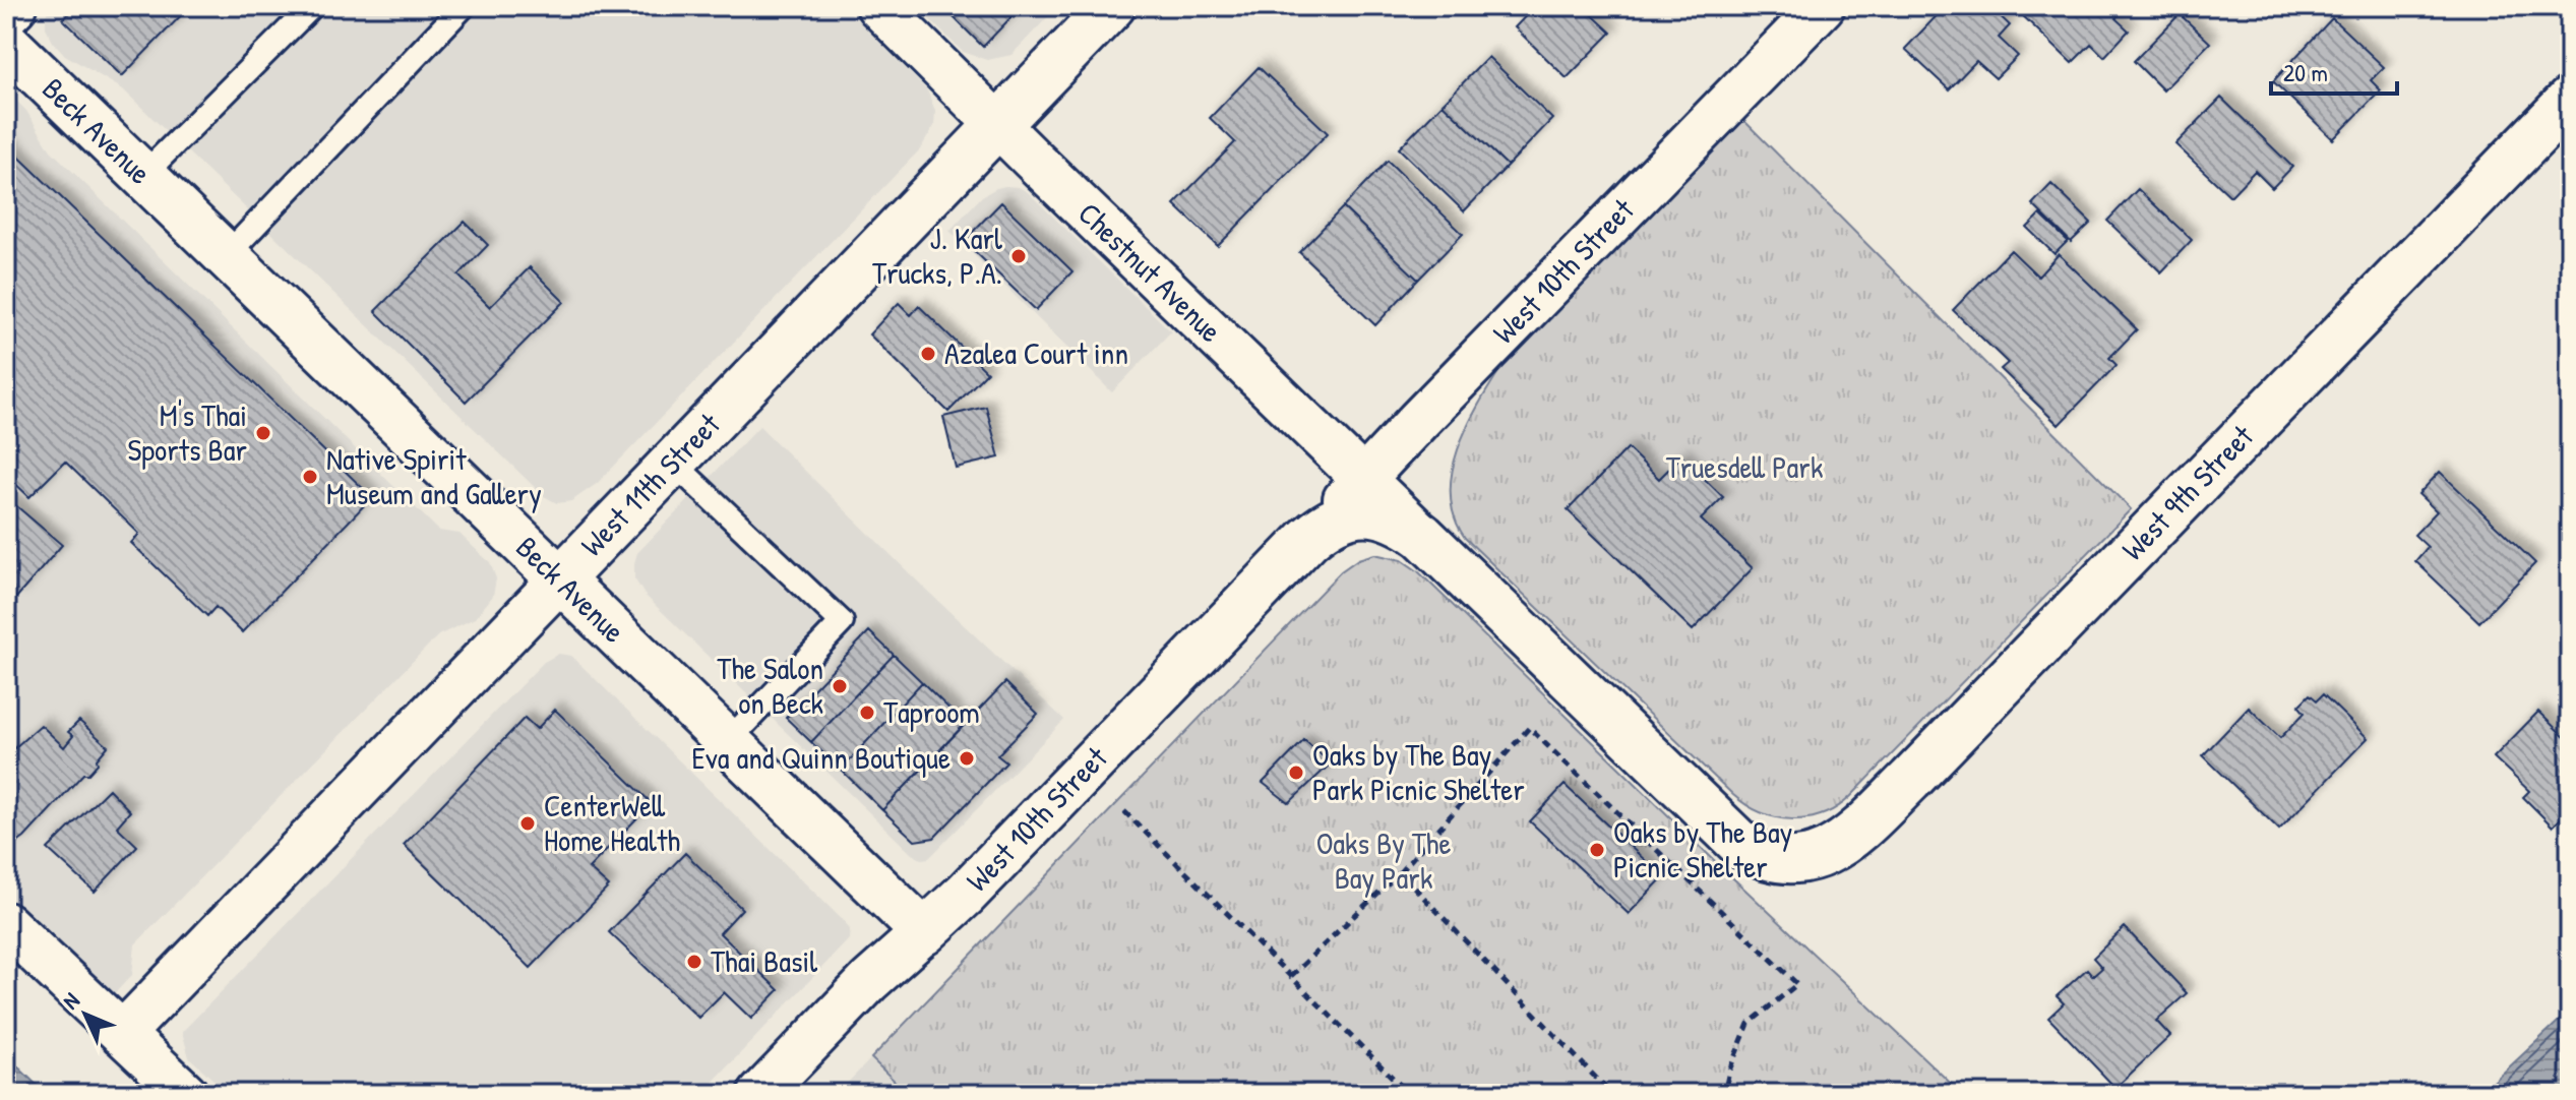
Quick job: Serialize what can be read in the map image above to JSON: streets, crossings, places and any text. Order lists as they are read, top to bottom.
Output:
{
  "streets": {
    "main road": [
      "Beck Avenue",
      "West 10th Street",
      "Chestnut Avenue",
      "West 11th Street",
      "West 9th Street"
    ]
  },
  "crossings": [
    ["Beck Avenue", "West 10th Street"],
    ["Beck Avenue", "West 11th Street"],
    ["West 10th Street", "Chestnut Avenue"],
    ["Chestnut Avenue", "West 11th Street"],
    ["Chestnut Avenue", "West 9th Street"]
  ],
  "parks": ["Truesdell Park", "Oaks By The Bay Park"],
  "places": [
    "J. Karl Trucks, P.A.",
    "Azalea Court inn",
    "M's Thai Sports Bar",
    "Native Spirit Museum and Gallery",
    "The Salon on Beck",
    "Taproom",
    "Eva and Quinn Boutique",
    "Oaks by The Bay Park Picnic Shelter",
    "CenterWell Home Health",
    "Oaks by The Bay Picnic Shelter",
    "Thai Basil"
  ],
  "scale_bar": "20 m",
  "north": "top left"
}
